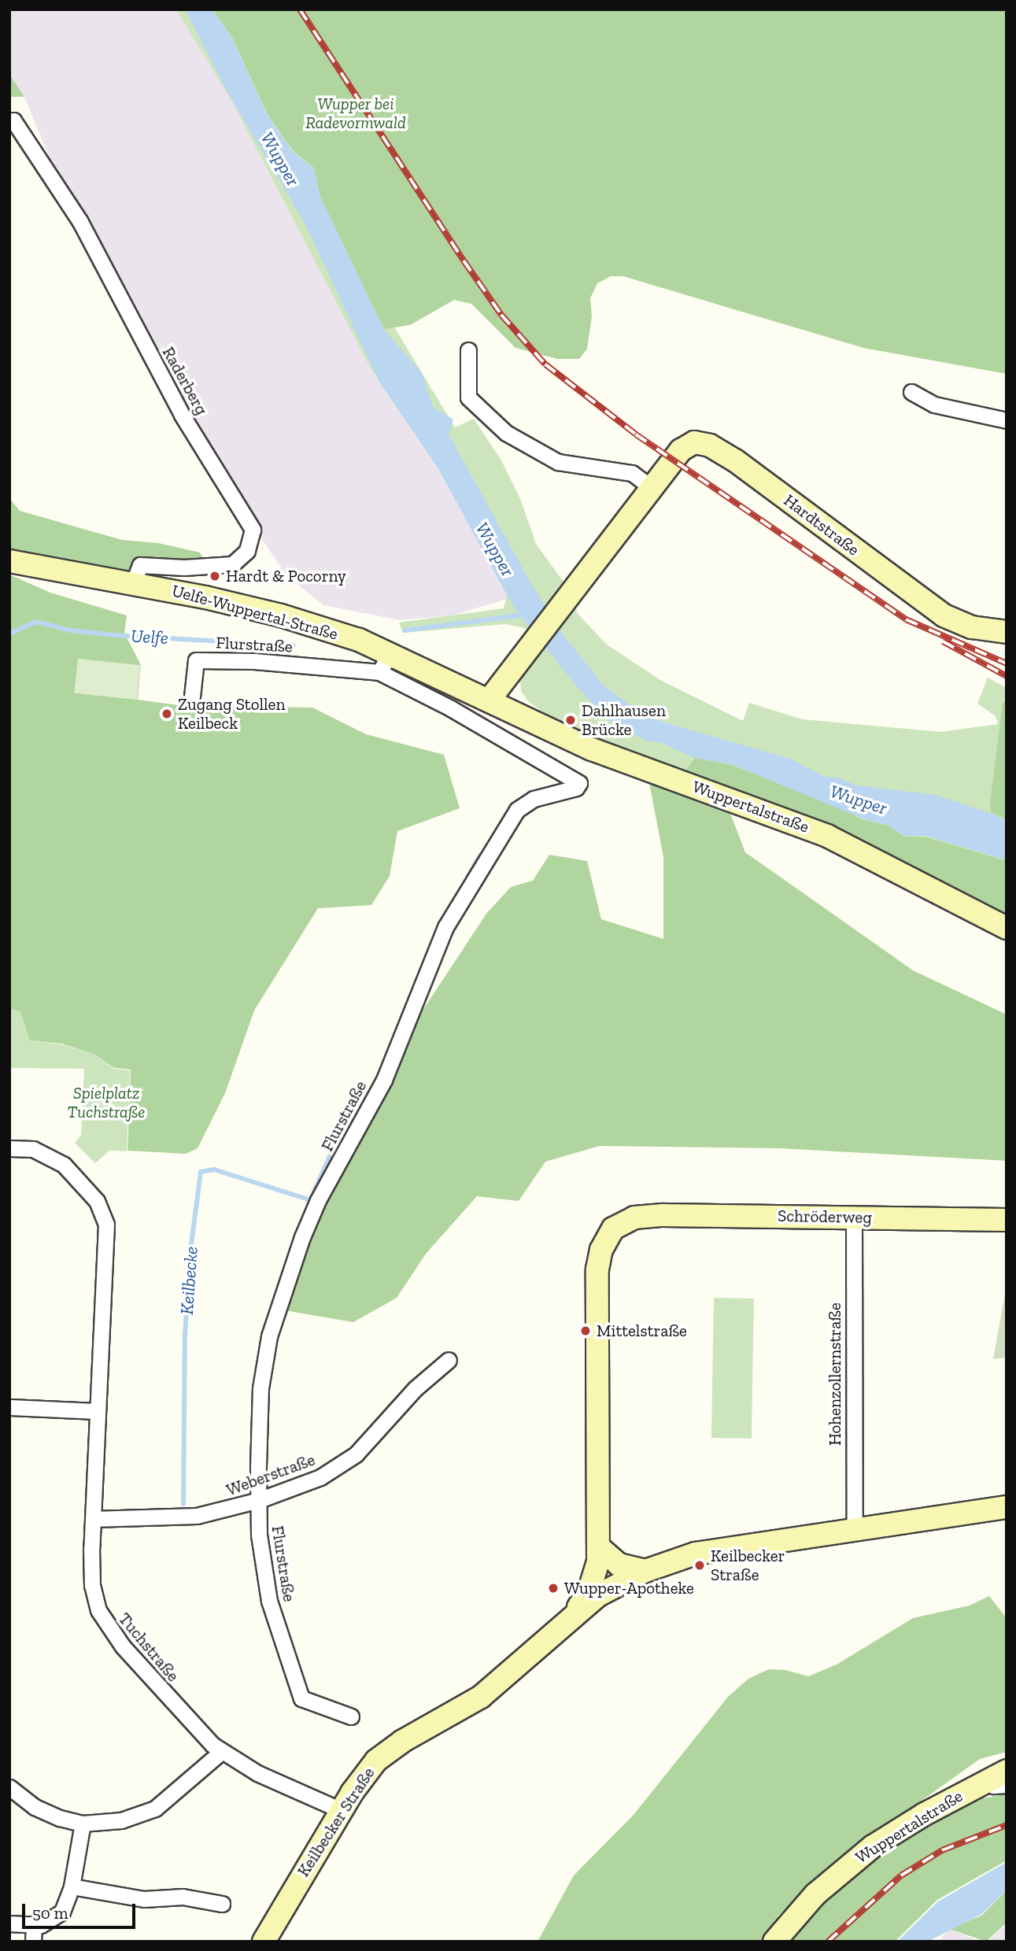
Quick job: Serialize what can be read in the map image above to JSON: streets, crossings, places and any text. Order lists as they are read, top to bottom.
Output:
{
  "streets": {
    "main road": [
      "Hardtstraße",
      "Uelfe-Wuppertal-Straße",
      "Wuppertalstraße",
      "Schröderweg",
      "Keilbecker Straße"
    ],
    "street": [
      "Raderberg",
      "Flurstraße",
      "Hohenzollernstraße",
      "Weberstraße",
      "Tuchstraße"
    ]
  },
  "crossings": [
    ["Raderberg", "Uelfe-Wuppertal-Straße"],
    ["Hardtstraße", "Uelfe-Wuppertal-Straße"],
    ["Hardtstraße", "Wuppertalstraße"],
    ["Uelfe-Wuppertal-Straße", "Wuppertalstraße"],
    ["Flurstraße", "Weberstraße"],
    ["Schröderweg", "Hohenzollernstraße"],
    ["Hohenzollernstraße", "Keilbecker Straße"],
    ["Weberstraße", "Tuchstraße"],
    ["Tuchstraße", "Keilbecker Straße"]
  ],
  "water": ["Wupper", "Uelfe", "Keilbecke"],
  "parks": ["Wupper bei Radevormwald", "Spielplatz Tuchstraße"],
  "places": [
    "Hardt & Pocorny",
    "Zugang Stollen Keilbeck",
    "Dahlhausen Brücke",
    "Mittelstraße",
    "Keilbecker Straße",
    "Wupper-Apotheke"
  ],
  "scale_bar": "50 m"
}
